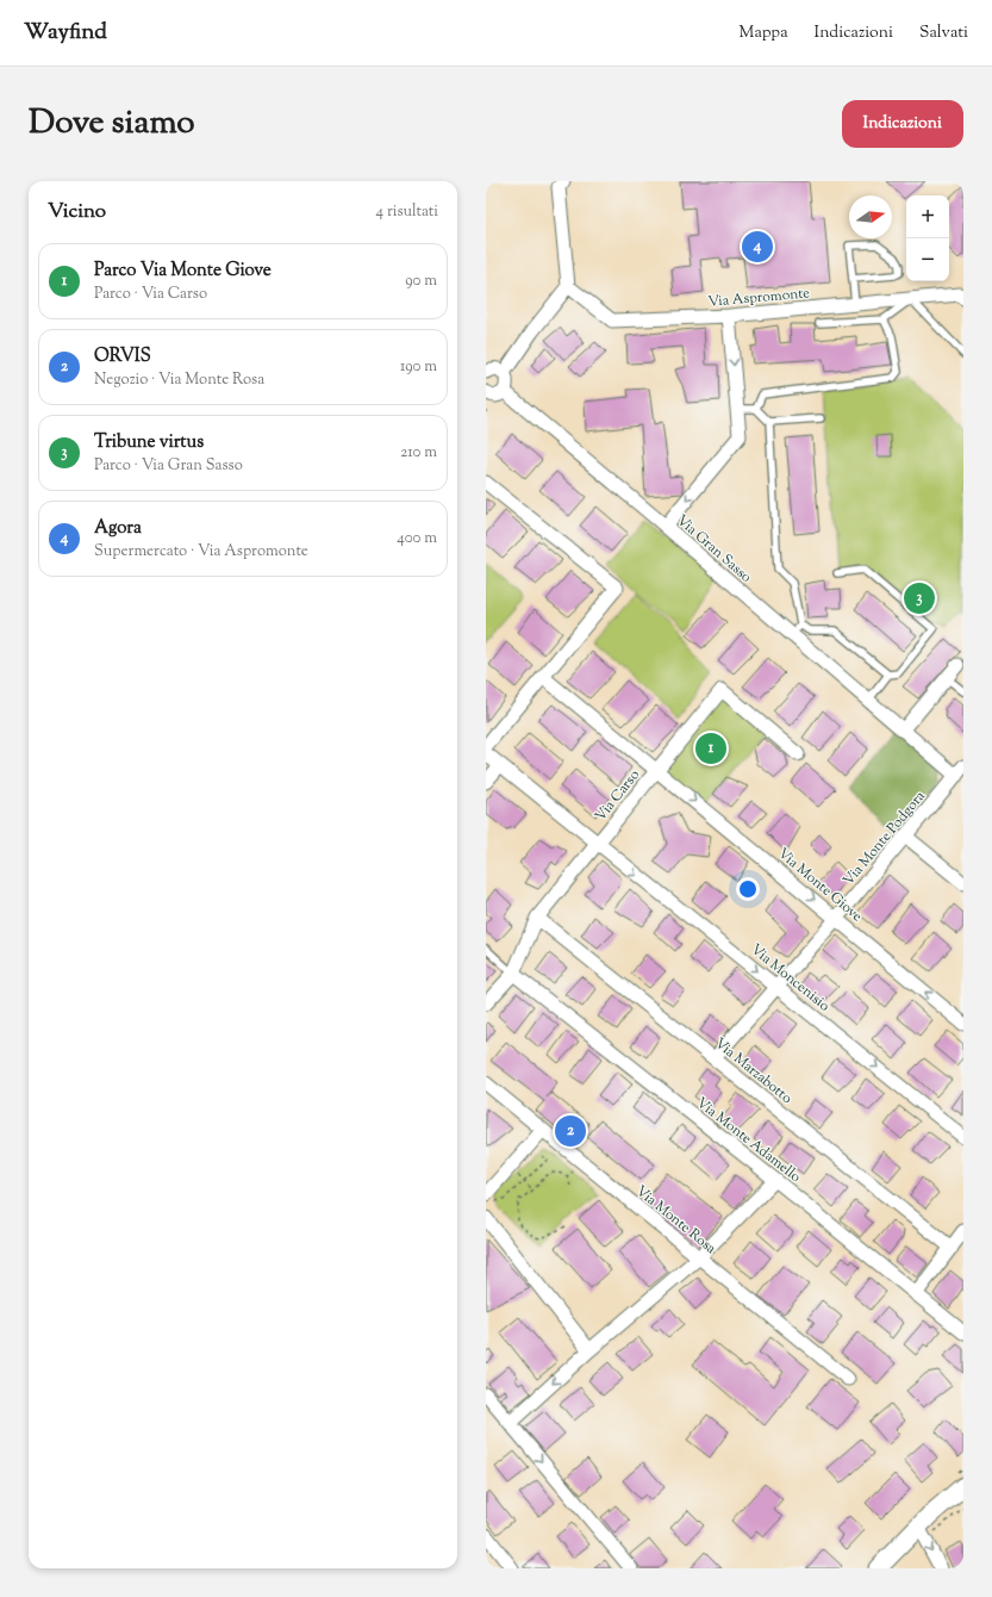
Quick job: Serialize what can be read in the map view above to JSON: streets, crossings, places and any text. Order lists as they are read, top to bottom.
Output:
{
  "streets": {
    "street": [
      "Via Aspromonte",
      "Via Gran Sasso",
      "Via Carso",
      "Via Monte Podgora",
      "Via Monte Giove",
      "Via Moncenisio",
      "Via Marzabotto",
      "Via Monte Adamello",
      "Via Monte Rosa"
    ]
  },
  "crossings": [
    ["Via Gran Sasso", "Via Monte Podgora"],
    ["Via Carso", "Via Monte Giove"],
    ["Via Carso", "Via Moncenisio"],
    ["Via Carso", "Via Marzabotto"],
    ["Via Carso", "Via Monte Adamello"],
    ["Via Monte Podgora", "Via Monte Giove"],
    ["Via Monte Podgora", "Via Moncenisio"],
    ["Via Monte Podgora", "Via Marzabotto"]
  ],
  "one_way": ["Via Moncenisio"],
  "north": "right",
  "page": {
    "header": "Wayfind",
    "nav": ["Mappa", "Indicazioni", "Salvati"],
    "title": "Dove siamo",
    "buttons": "Indicazioni",
    "heading": ["Vicino", "4 risultati"],
    "map_buttons": ["+", "−"],
    "pins": [
      "4",
      "3",
      "1",
      "2"
    ],
    "list": [
      {
        "mark": "1",
        "name": "Parco Via Monte Giove",
        "note": "Parco · Via Carso",
        "value": "90 m"
      },
      {
        "mark": "2",
        "name": "ORVIS",
        "note": "Negozio · Via Monte Rosa",
        "value": "190 m"
      },
      {
        "mark": "3",
        "name": "Tribune virtus",
        "note": "Parco · Via Gran Sasso",
        "value": "210 m"
      },
      {
        "mark": "4",
        "name": "Agora",
        "note": "Supermercato · Via Aspromonte",
        "value": "400 m"
      }
    ]
  }
}
